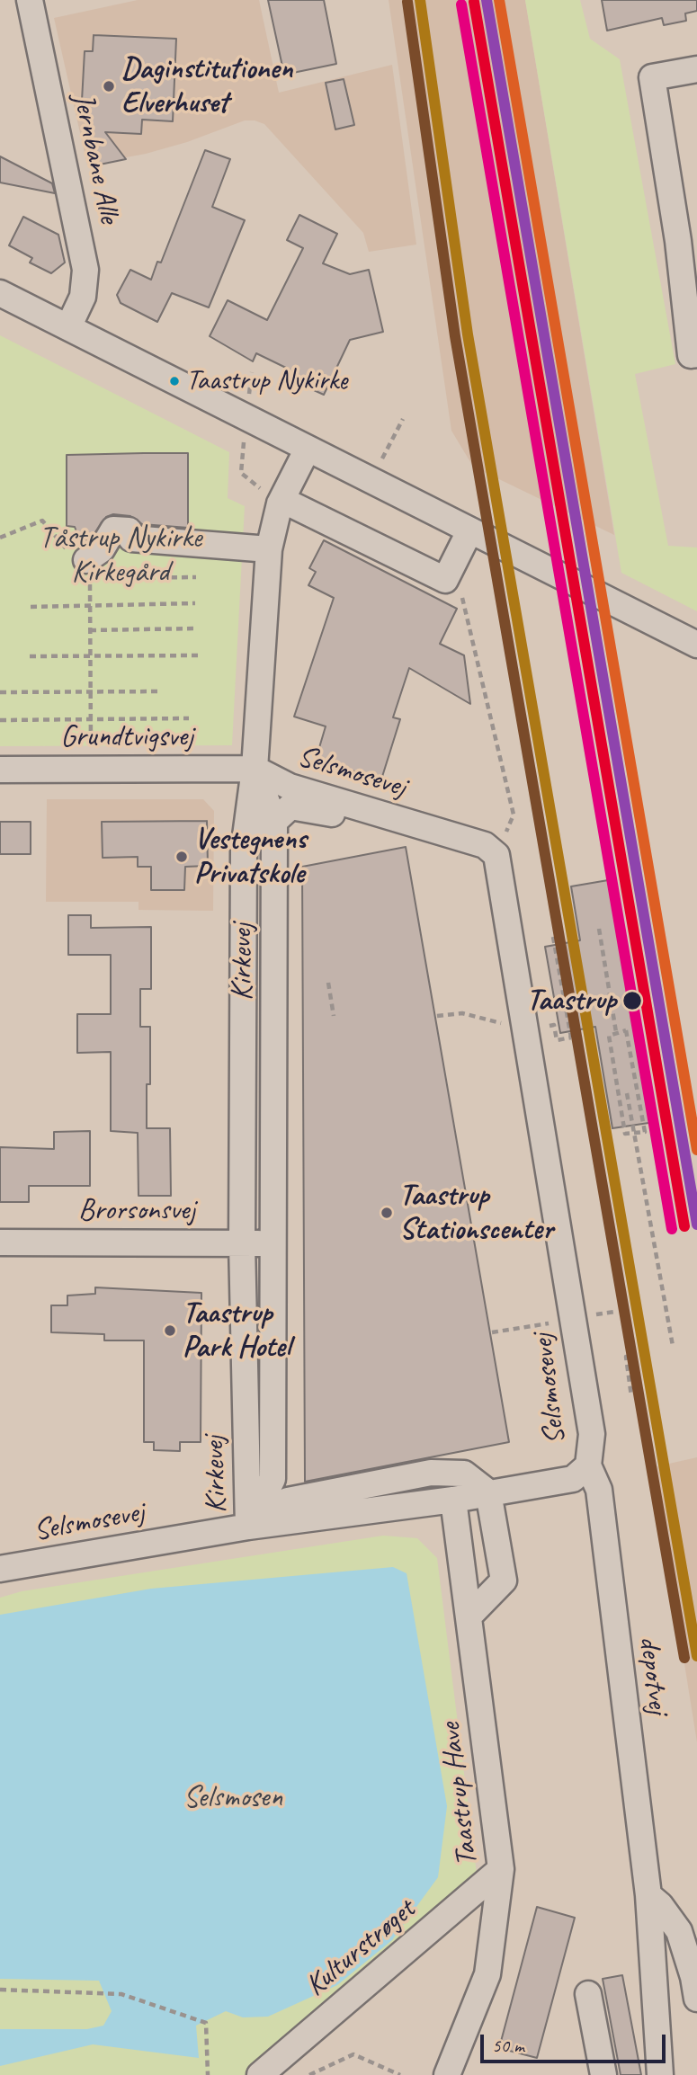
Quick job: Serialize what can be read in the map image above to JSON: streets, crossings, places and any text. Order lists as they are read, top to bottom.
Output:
{
  "streets": {
    "street": [
      "Jernbane Alle",
      "Grundtvigsvej",
      "Selsmosevej",
      "Kirkevej",
      "Brorsonsvej",
      "depotvej",
      "Taastrup Have",
      "Kulturstrøget"
    ]
  },
  "crossings": [
    ["Grundtvigsvej", "Selsmosevej"],
    ["Grundtvigsvej", "Kirkevej"],
    ["Selsmosevej", "Kirkevej"],
    ["Selsmosevej", "depotvej"],
    ["Selsmosevej", "Taastrup Have"],
    ["Kirkevej", "Brorsonsvej"],
    ["Taastrup Have", "Kulturstrøget"]
  ],
  "parks": ["Tåstrup Nykirke Kirkegård", "Selsmosen"],
  "places": [
    "Daginstitutionen Elverhuset",
    "Taastrup Nykirke",
    "Vestegnens Privatskole",
    "Taastrup",
    "Taastrup Stationscenter",
    "Taastrup Park Hotel"
  ],
  "scale_bar": "50 m"
}
